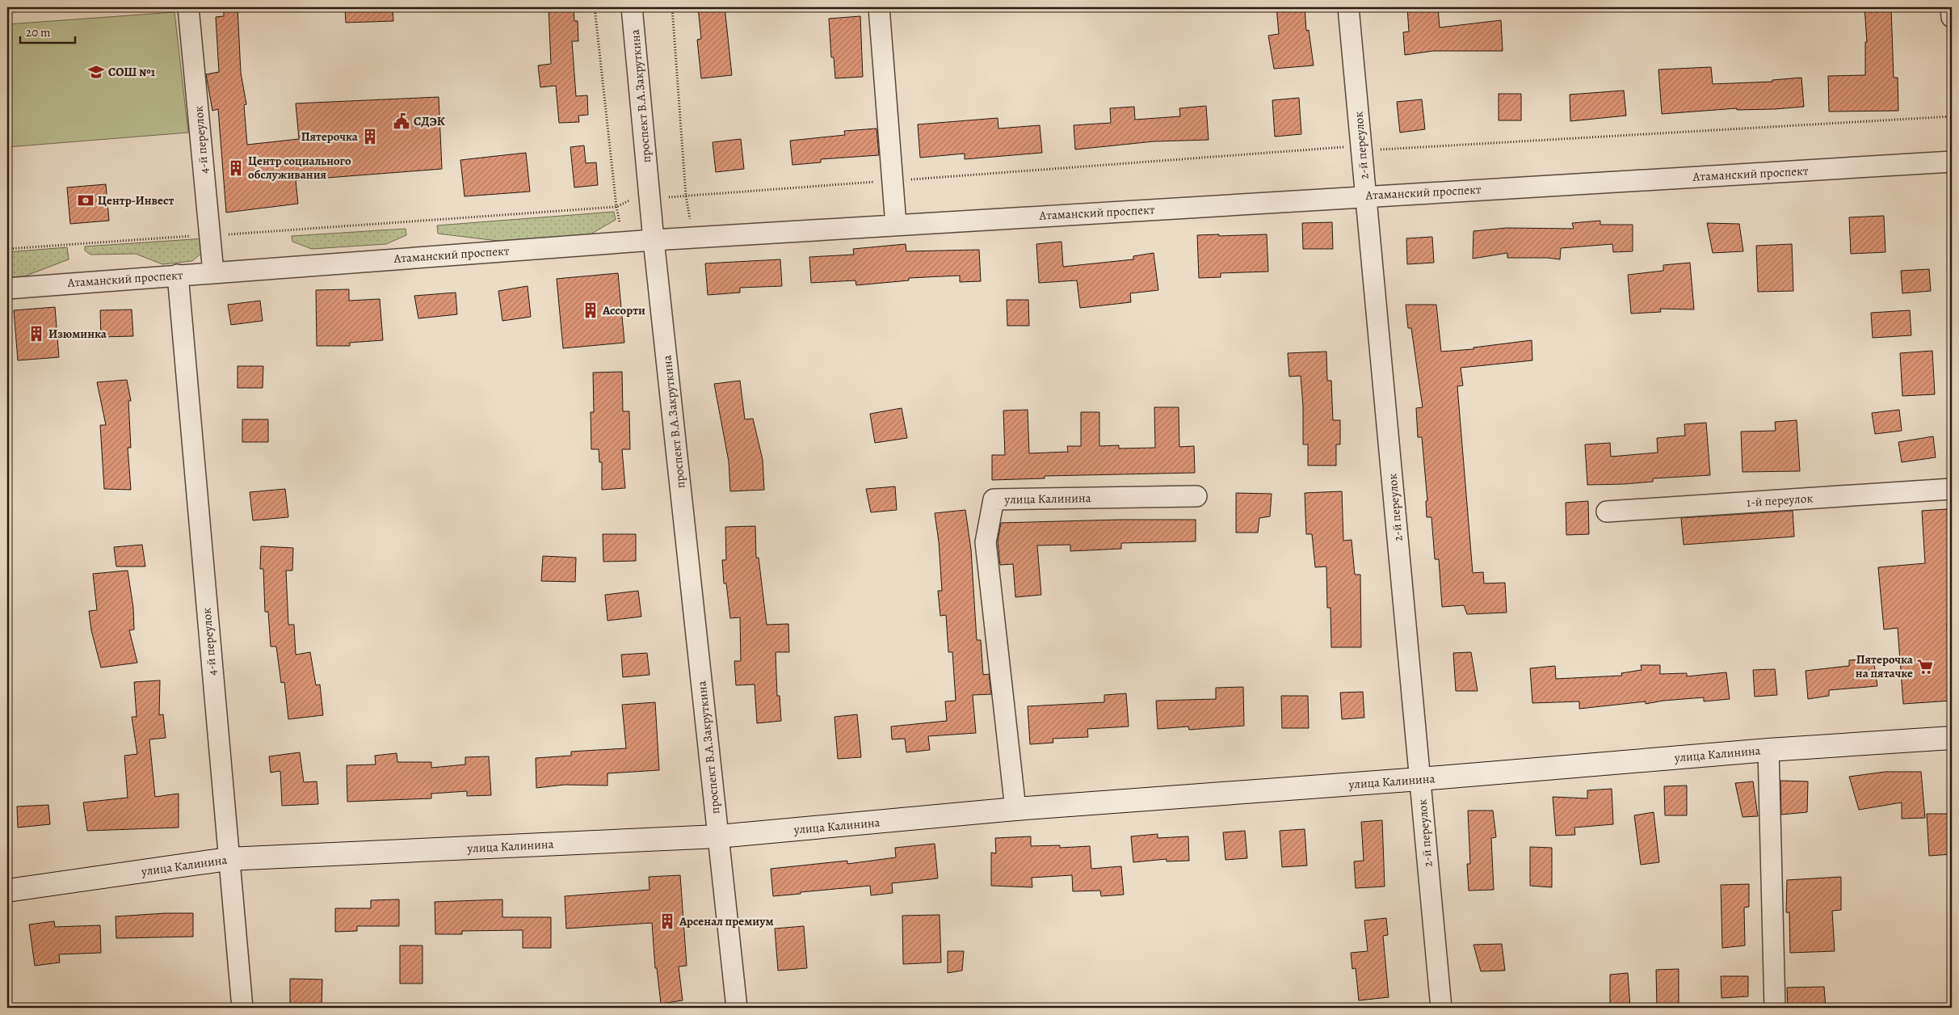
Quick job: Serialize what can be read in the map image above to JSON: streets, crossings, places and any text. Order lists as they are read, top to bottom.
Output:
{
  "streets": {
    "main road": ["улица Калинина"],
    "street": [
      "проспект В.А.Закруткина",
      "4-й переулок",
      "2-й переулок",
      "Атаманский проспект",
      "1-й переулок"
    ]
  },
  "crossings": [
    ["проспект В.А.Закруткина", "Атаманский проспект"],
    ["проспект В.А.Закруткина", "улица Калинина"],
    ["4-й переулок", "Атаманский проспект"],
    ["4-й переулок", "улица Калинина"],
    ["2-й переулок", "Атаманский проспект"],
    ["2-й переулок", "улица Калинина"]
  ],
  "places": {
    "school or university": ["СОШ №1"],
    "public building": ["СДЭК"],
    "building": [
      "Пятeрочка",
      "Центр социального обслуживания",
      "Ассорти",
      "Изюминка",
      "Арсенал премиум"
    ],
    "bank": ["Центр-Инвест"],
    "supermarket": ["Пятерочка на пятачке"]
  },
  "scale_bar": "20 m"
}
